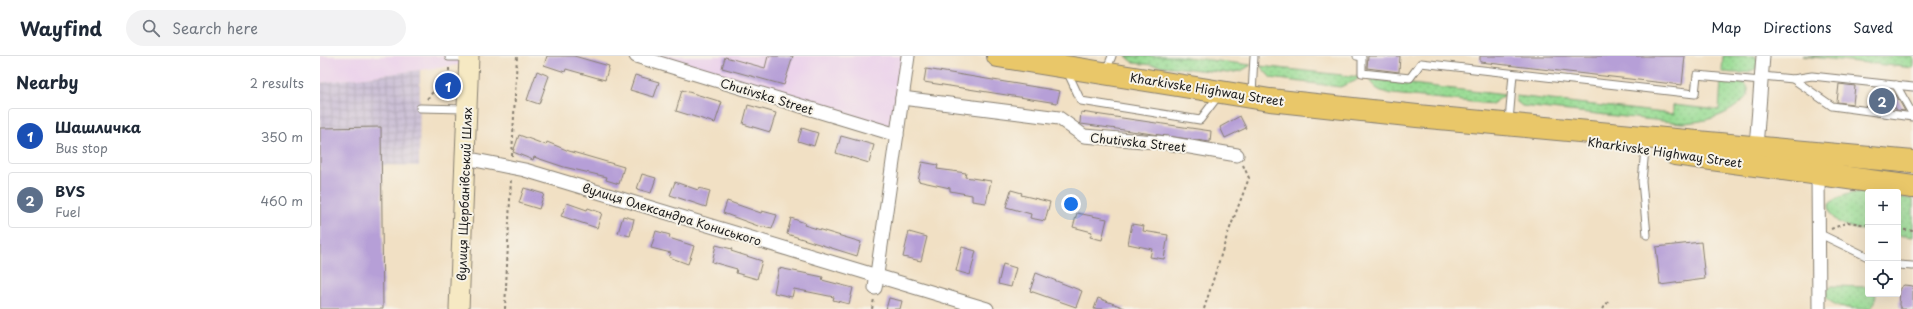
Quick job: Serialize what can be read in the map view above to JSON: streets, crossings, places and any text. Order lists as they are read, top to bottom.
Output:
{
  "streets": {
    "highway": ["Kharkivske Highway Street"],
    "main road": ["вулиця Щербанівський Шлях"],
    "street": ["Chutivska Street", "вулиця Олександра Кониського"]
  },
  "crossings": [
    ["вулиця Щербанівський Шлях", "вулиця Олександра Кониського"]
  ],
  "page": {
    "header": "Wayfind",
    "search": "Search here",
    "nav": ["Map", "Directions", "Saved"],
    "heading": ["Nearby", "2 results"],
    "pins": ["1", "2"],
    "list": [
      {
        "mark": "1",
        "name": "Шашличка",
        "note": "Bus stop",
        "value": "350 m"
      },
      {
        "mark": "2",
        "name": "BVS",
        "note": "Fuel",
        "value": "460 m"
      }
    ],
    "map_buttons": ["+", "−"]
  }
}
